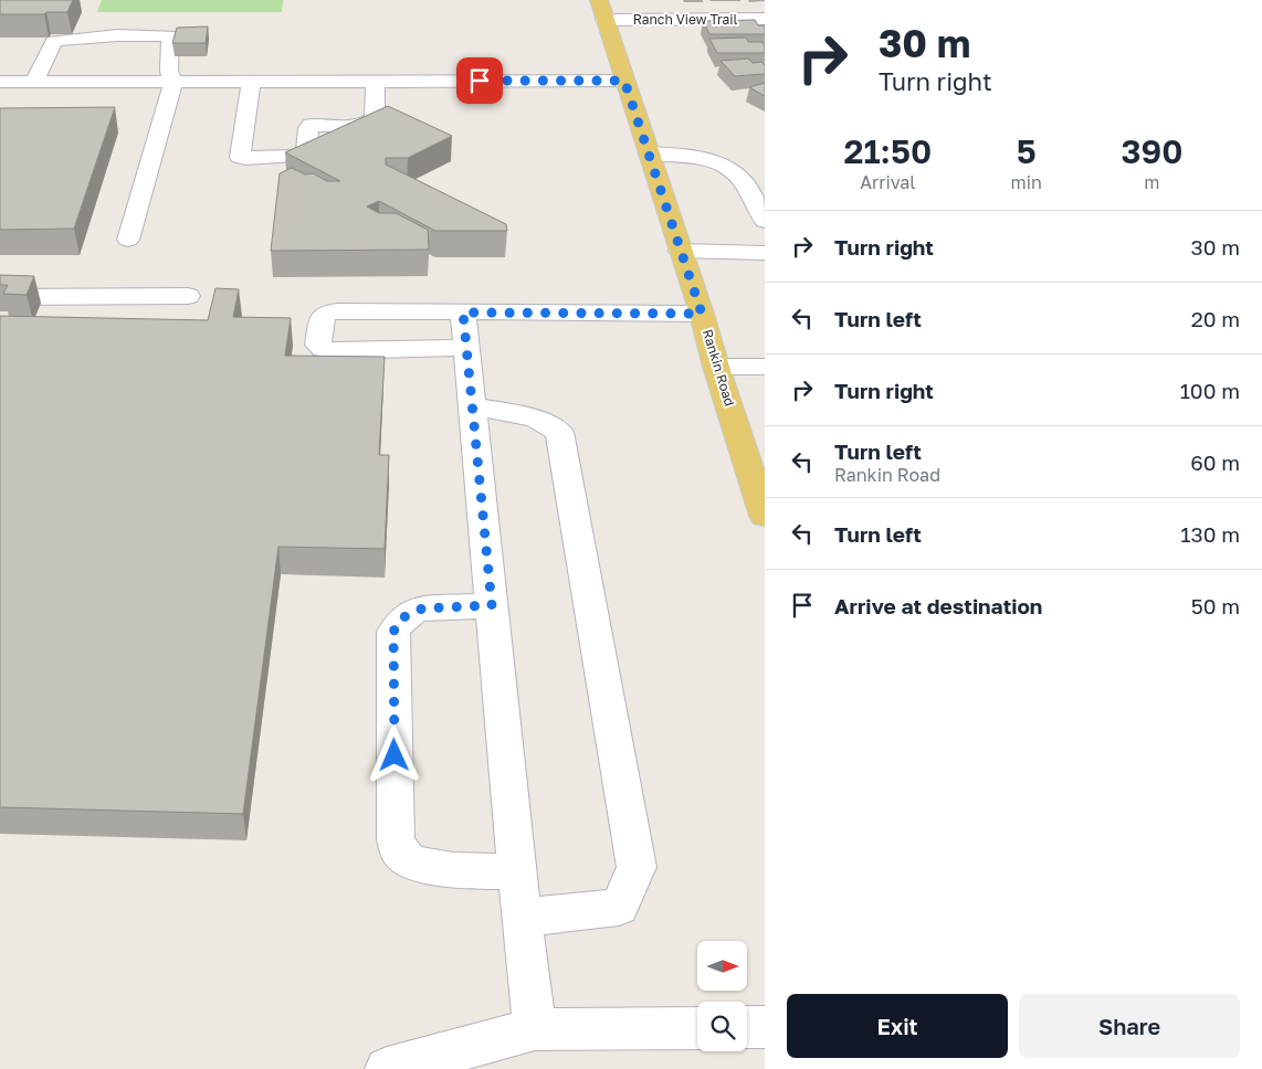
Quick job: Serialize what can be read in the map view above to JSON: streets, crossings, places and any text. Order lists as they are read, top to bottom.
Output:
{
  "streets": {
    "main road": ["Rankin Road"],
    "street": ["Ranch View Trail"]
  },
  "crossings": [
    ["Ranch View Trail", "Rankin Road"]
  ],
  "north": "right",
  "page": {
    "turn": ["30 m", "Turn right"],
    "eta": [
      "21:50",
      "Arrival",
      "5",
      "min",
      "390",
      "m"
    ],
    "list": [
      {
        "name": "Turn right",
        "value": "30 m"
      },
      {
        "name": "Turn left",
        "value": "20 m"
      },
      {
        "name": "Turn right",
        "value": "100 m"
      },
      {
        "name": "Turn left",
        "note": "Rankin Road",
        "value": "60 m"
      },
      {
        "name": "Turn left",
        "value": "130 m"
      },
      {
        "name": "Arrive at destination",
        "value": "50 m"
      }
    ],
    "buttons": ["Exit", "Share"]
  }
}
